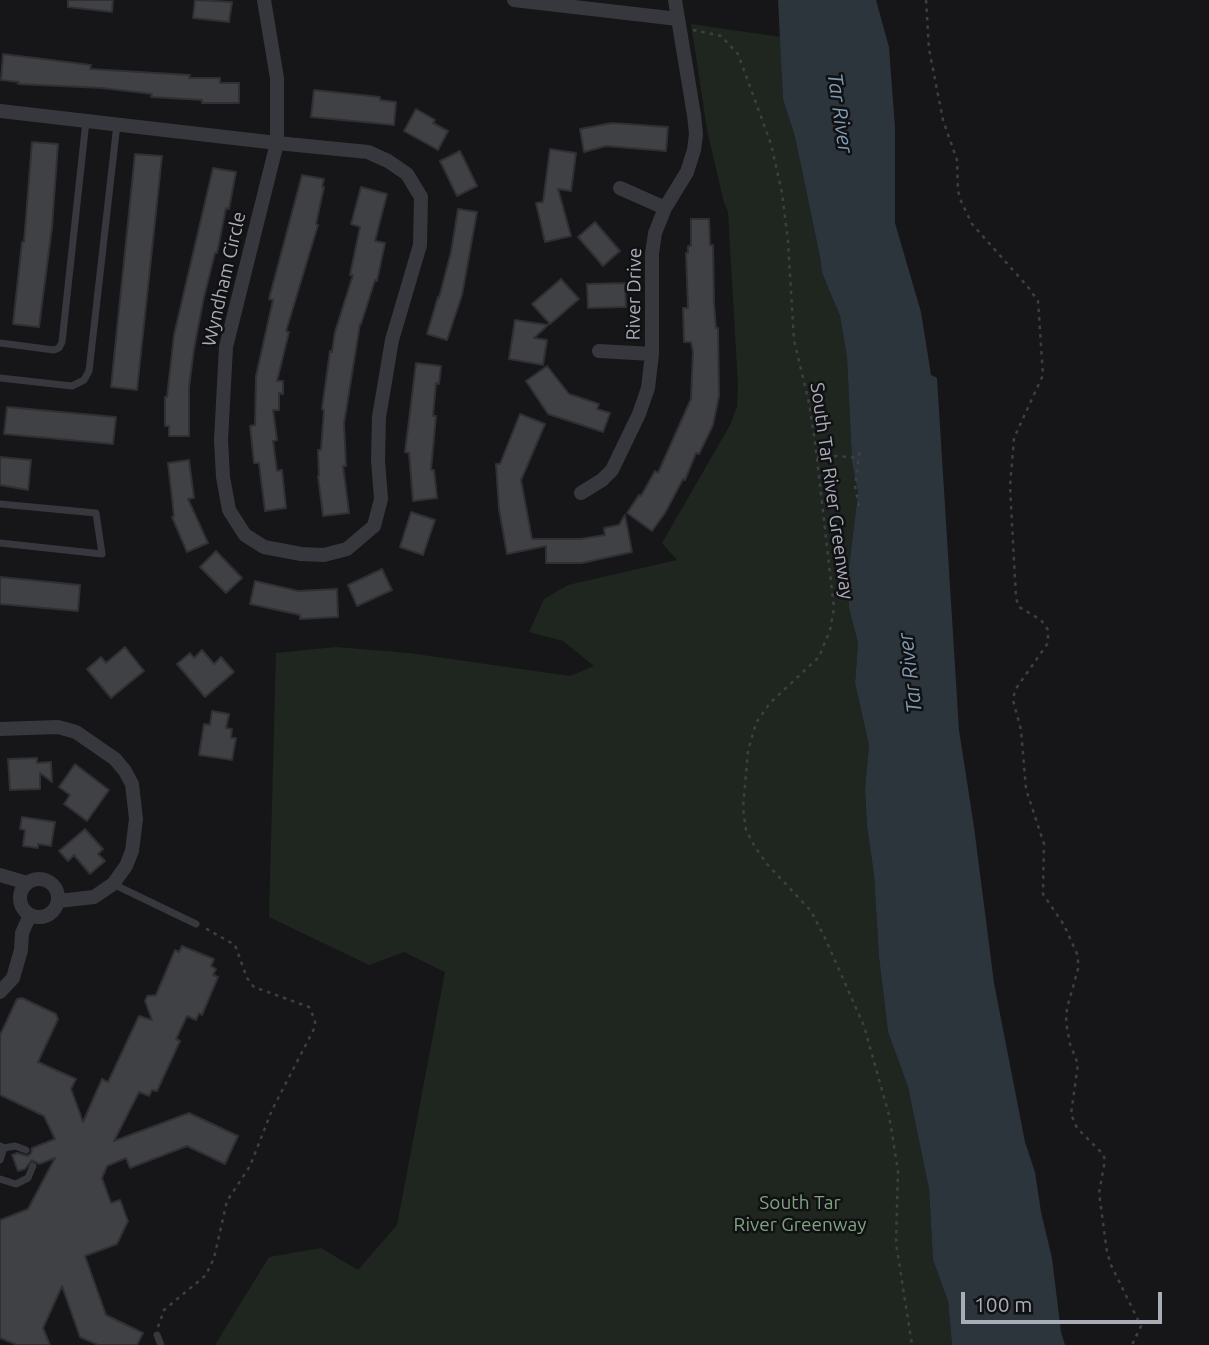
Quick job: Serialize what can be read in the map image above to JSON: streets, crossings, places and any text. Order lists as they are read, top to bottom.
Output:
{
  "streets": {
    "street": ["Wyndham Circle", "River Drive"],
    "path": ["South Tar River Greenway"]
  },
  "water": ["Tar River"],
  "parks": ["South Tar River Greenway"],
  "scale_bar": "100 m"
}
